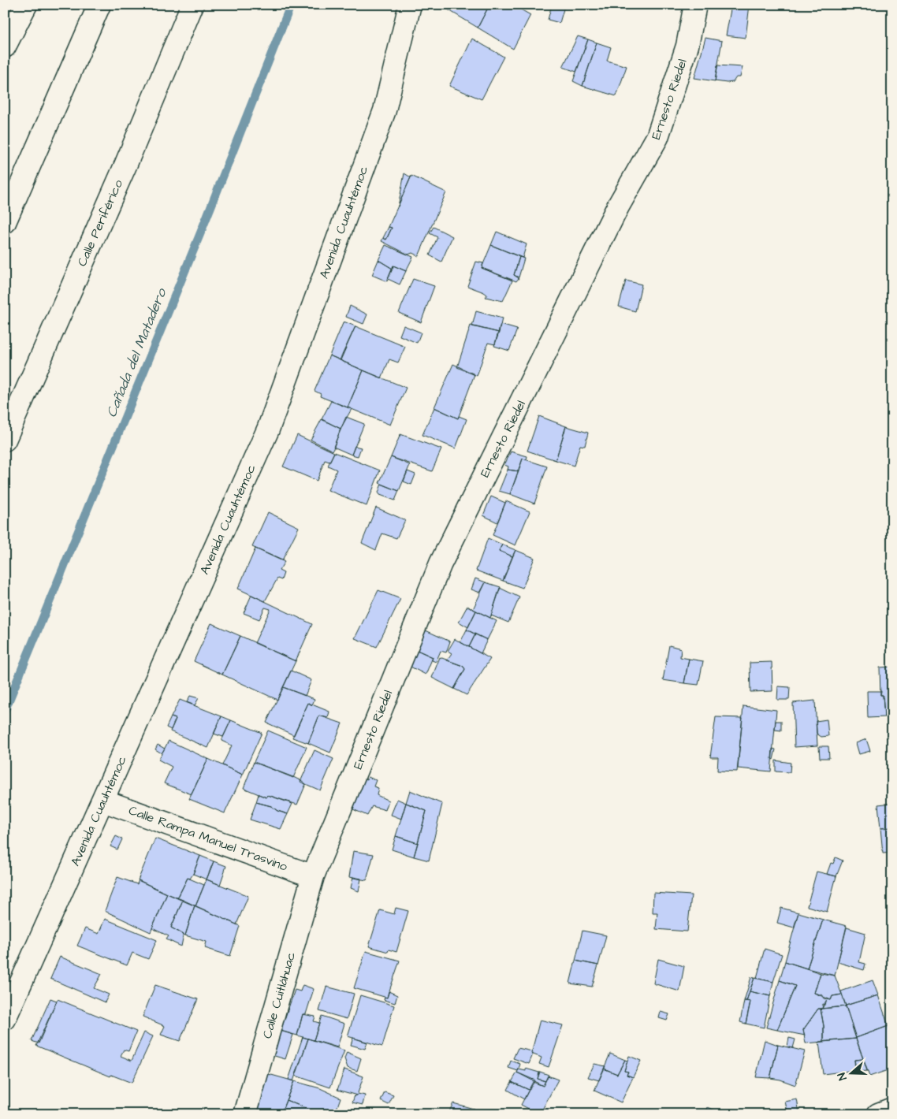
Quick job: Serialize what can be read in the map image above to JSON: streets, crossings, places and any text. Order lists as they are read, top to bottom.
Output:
{
  "streets": {
    "main road": [
      "Ernesto Riedel",
      "Avenida Cuauhtémoc",
      "Calle Periférico",
      "Calle Rampa Manuel Trasvino",
      "Calle Cuitláhuac"
    ]
  },
  "crossings": [
    ["Ernesto Riedel", "Calle Rampa Manuel Trasvino"],
    ["Ernesto Riedel", "Calle Cuitláhuac"],
    ["Avenida Cuauhtémoc", "Calle Rampa Manuel Trasvino"],
    ["Calle Rampa Manuel Trasvino", "Calle Cuitláhuac"]
  ],
  "water": ["Cañada del Matadero"],
  "north": "left"
}
